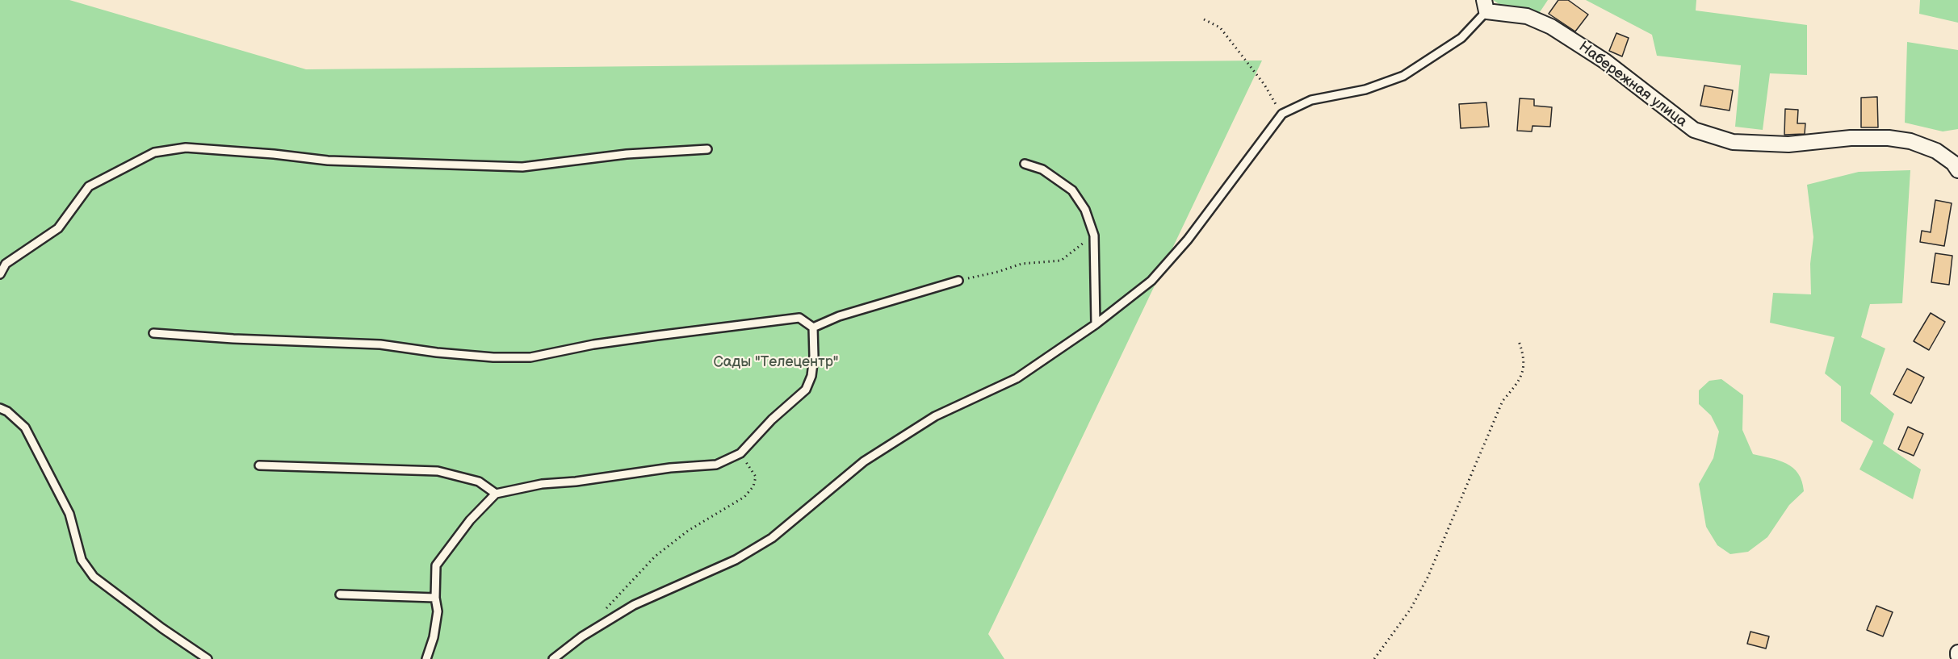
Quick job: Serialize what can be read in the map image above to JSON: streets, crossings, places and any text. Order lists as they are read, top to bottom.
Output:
{
  "streets": {
    "street": ["Набережная улица"]
  },
  "parks": ["Сады \"Телецентр\""]
}
